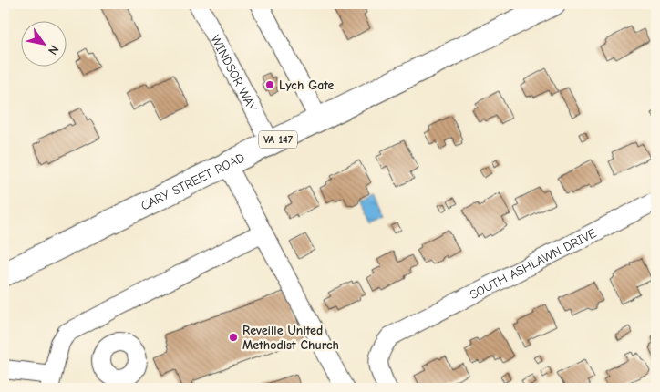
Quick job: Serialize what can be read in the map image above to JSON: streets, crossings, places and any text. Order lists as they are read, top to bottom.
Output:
{
  "streets": {
    "main road": ["VA 147", "CARY STREET ROAD"],
    "street": ["WINDSOR WAY", "SOUTH ASHLAWN DRIVE"]
  },
  "crossings": [
    ["WINDSOR WAY", "CARY STREET ROAD"]
  ],
  "places": ["Lych Gate", "Reveille United Methodist Church"],
  "north": "bottom right"
}
